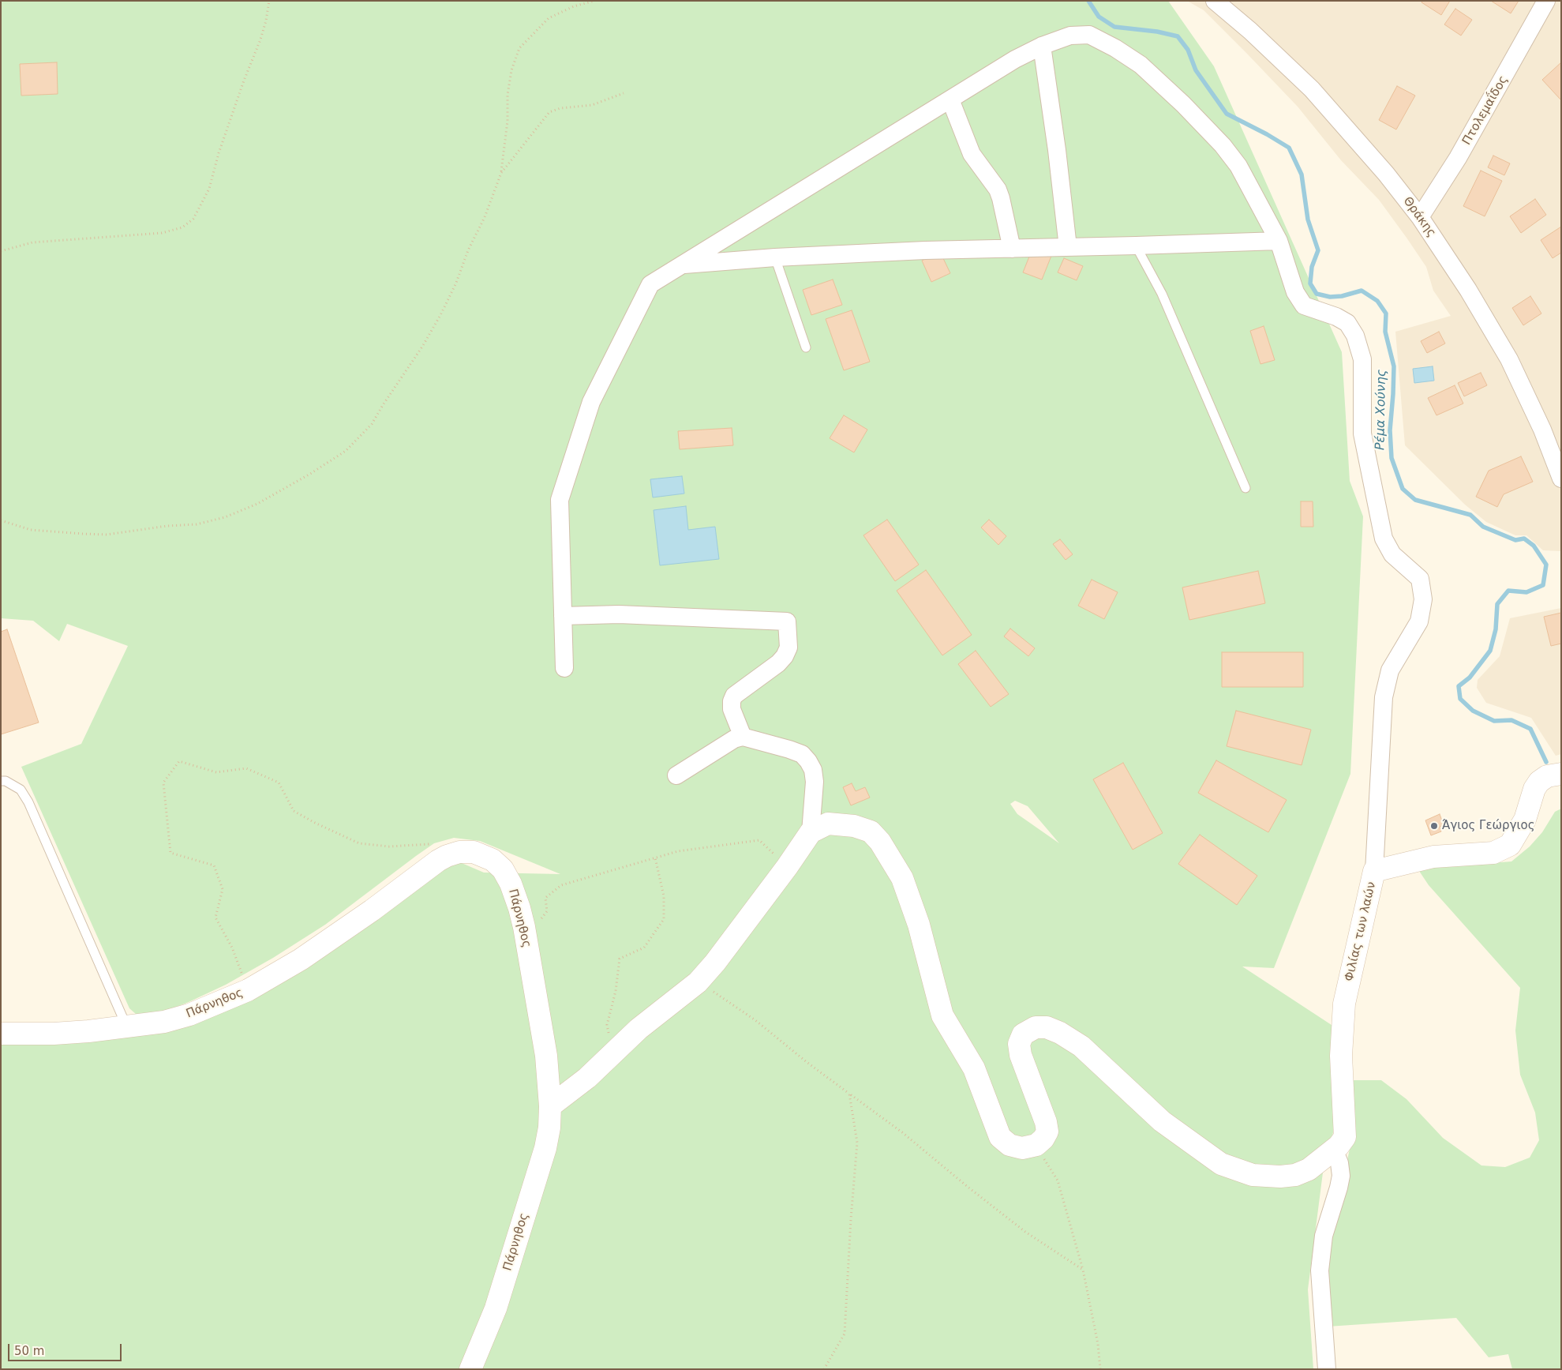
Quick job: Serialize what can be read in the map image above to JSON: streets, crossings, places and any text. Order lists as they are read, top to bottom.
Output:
{
  "streets": {
    "street": [
      "Πτολεμαΐδος",
      "Θράκης",
      "Πάρνηθος",
      "Φιλίας των λαών"
    ]
  },
  "crossings": [
    ["Πτολεμαΐδος", "Θράκης"]
  ],
  "water": ["Ρέμα Χούνης"],
  "places": ["Άγιος Γεώργιος"],
  "scale_bar": "50 m"
}
